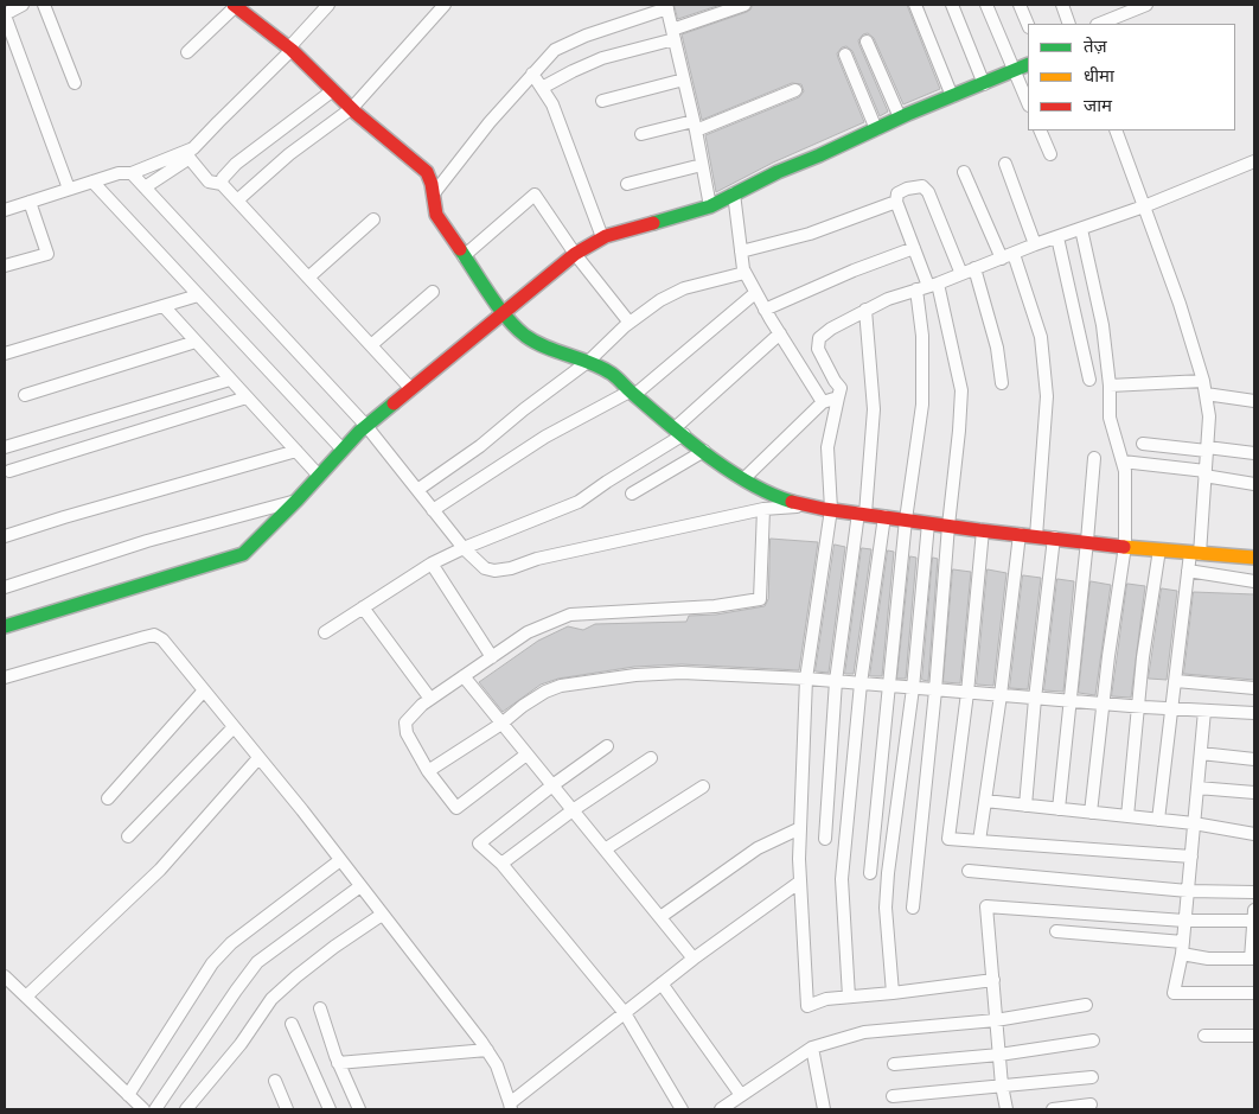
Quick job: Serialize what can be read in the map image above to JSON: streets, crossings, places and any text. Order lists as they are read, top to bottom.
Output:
{
  "legend": ["तेज़", "धीमा", "जाम"]
}
